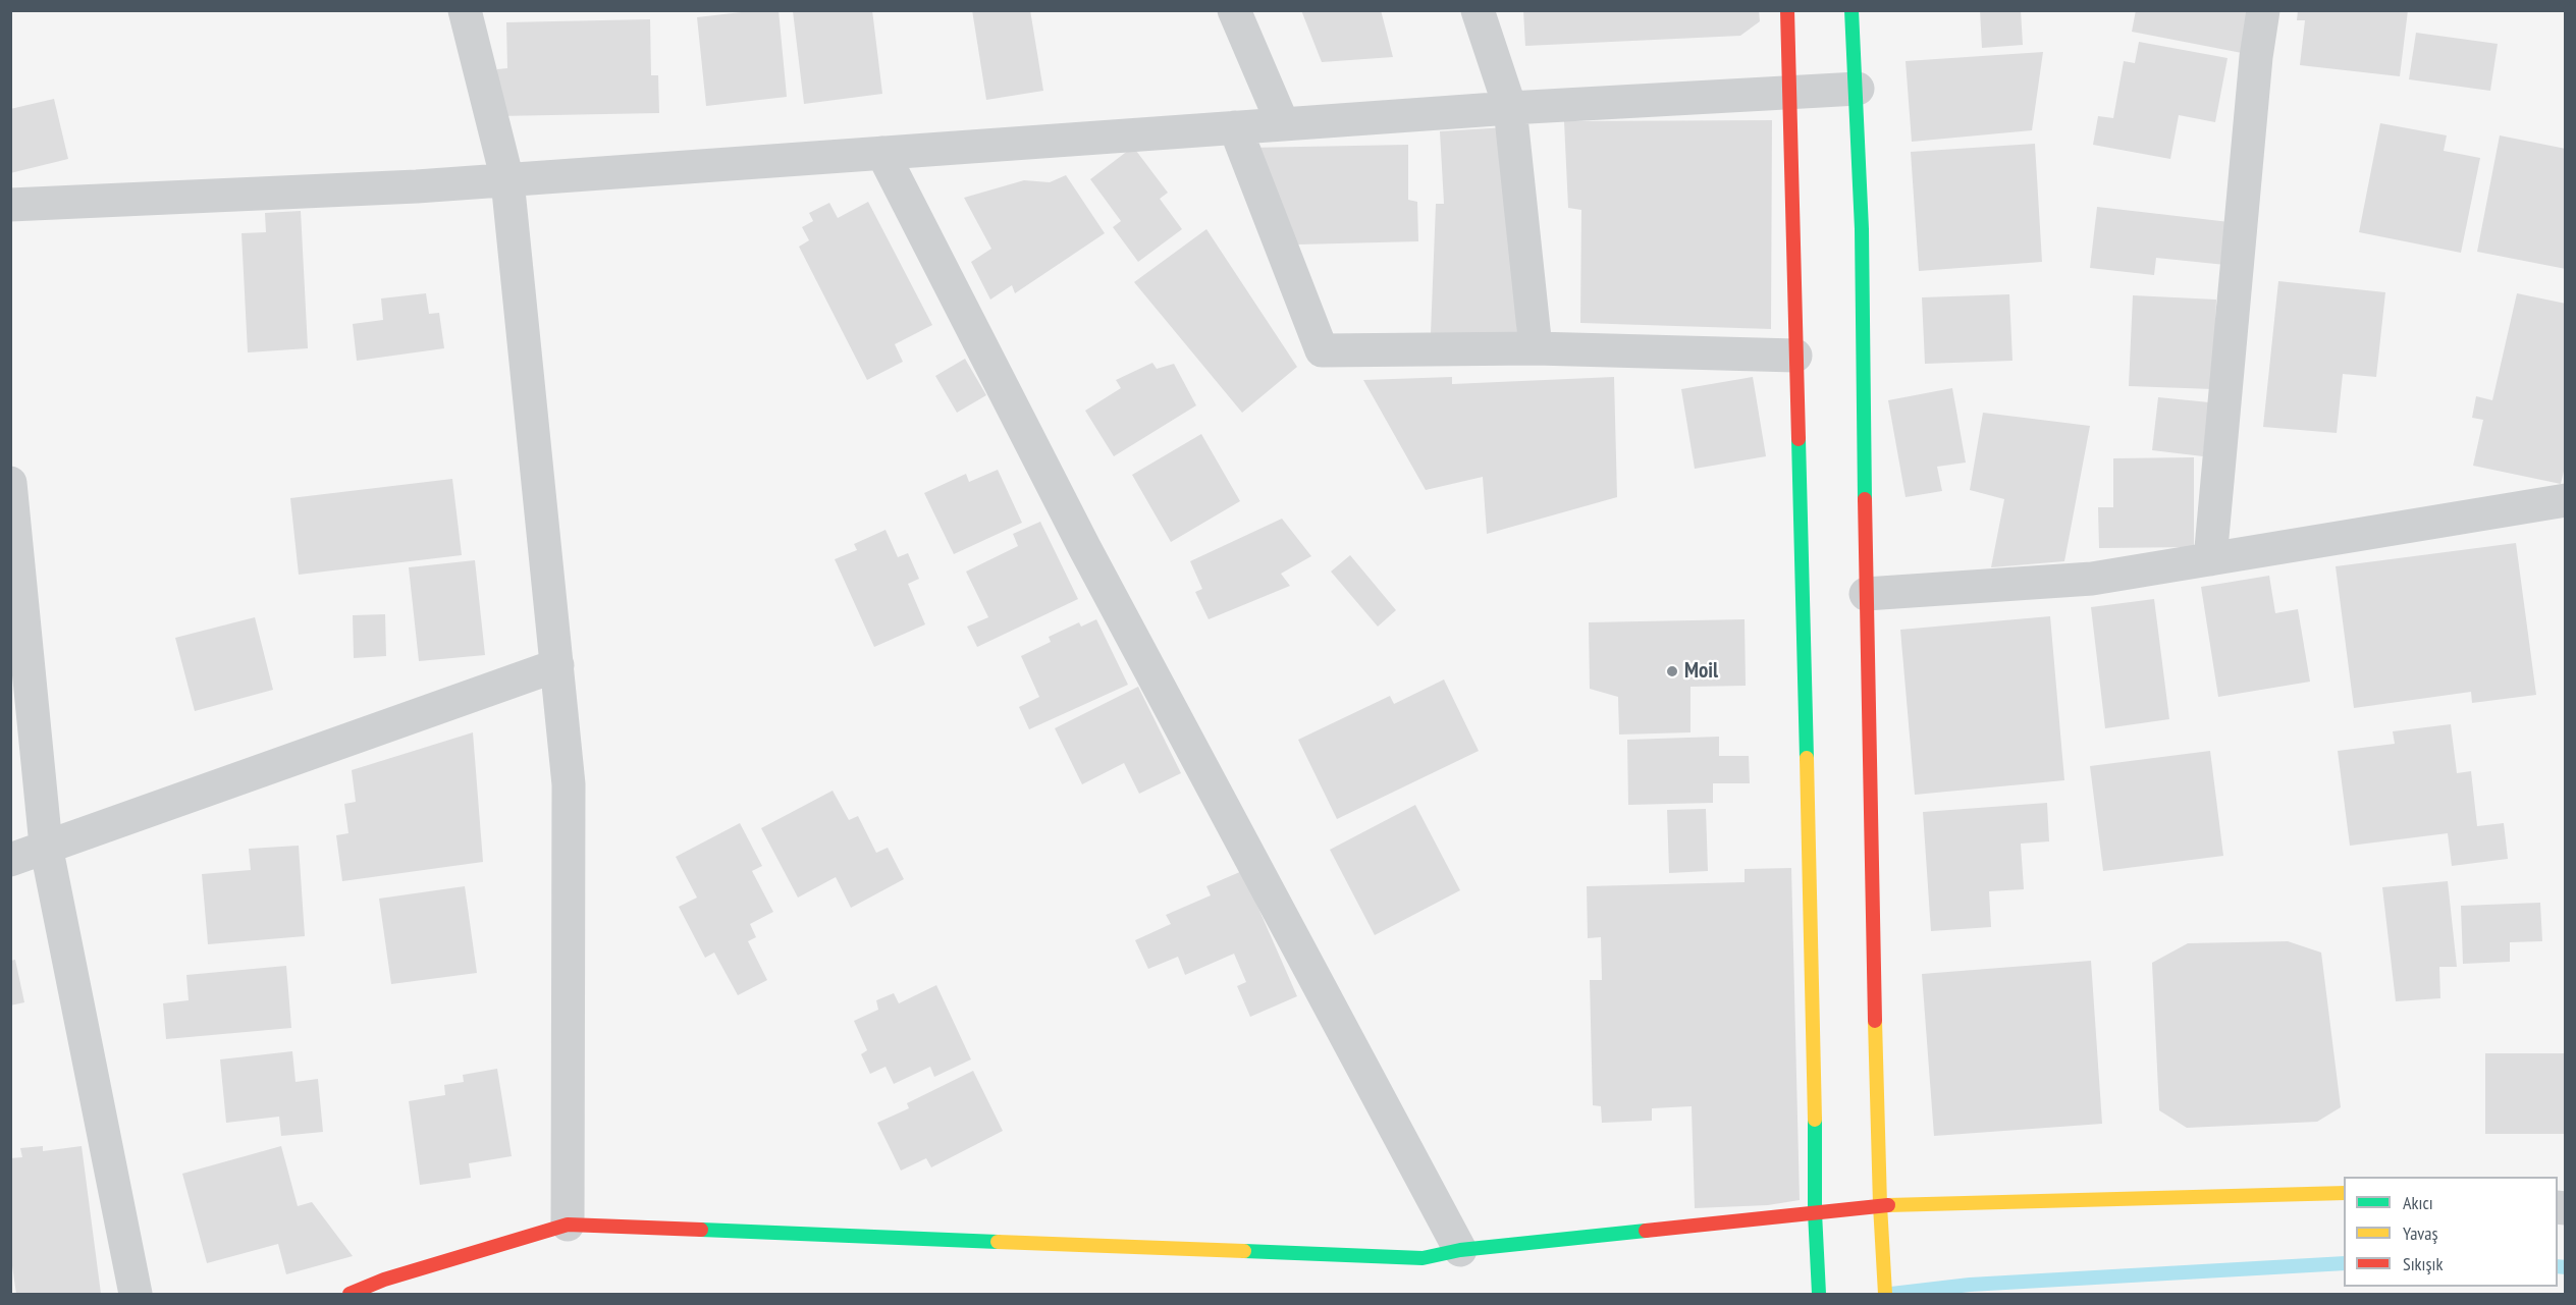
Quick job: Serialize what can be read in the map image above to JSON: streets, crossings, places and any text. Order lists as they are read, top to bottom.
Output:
{
  "places": ["Moil"],
  "legend": ["Akıcı", "Yavaş", "Sıkışık"]
}
